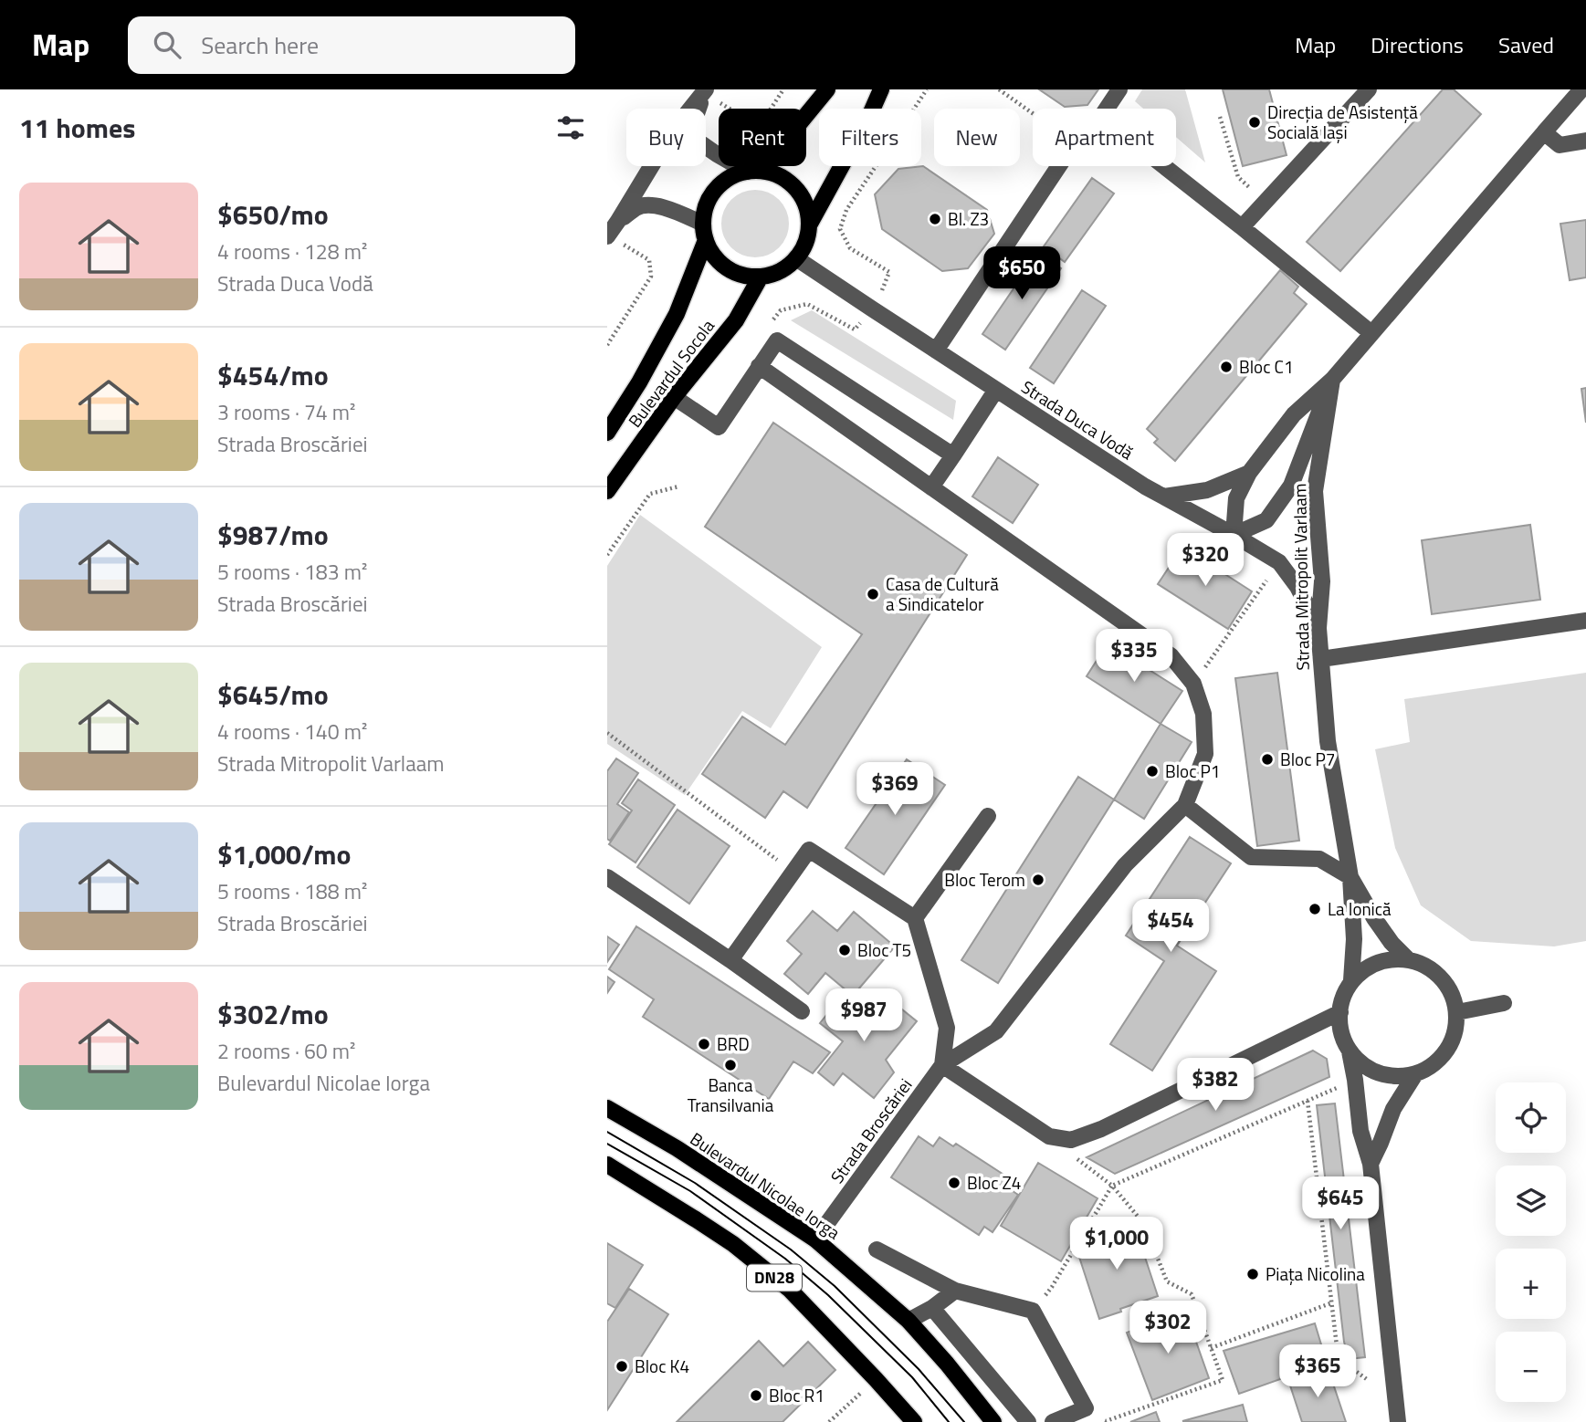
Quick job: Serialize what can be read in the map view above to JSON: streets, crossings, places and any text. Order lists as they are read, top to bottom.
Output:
{
  "streets": {
    "main road": ["Bulevardul Socola", "Bulevardul Nicolae Iorga", "DN28"],
    "street": ["Strada Duca Vodă", "Strada Mitropolit Varlaam", "Strada Broscăriei"]
  },
  "crossings": [
    ["Bulevardul Socola", "Strada Duca Vodă"],
    ["Strada Duca Vodă", "Strada Mitropolit Varlaam"],
    ["Strada Broscăriei", "Bulevardul Nicolae Iorga"]
  ],
  "places": [
    "Direcția de Asistență Socială Iași",
    "Bl. Z3",
    "Bloc C1",
    "Casa de Cultură a Sindicatelor",
    "Bloc P7",
    "Bloc P1",
    "Bloc Terom",
    "La Ionică",
    "Bloc T5",
    "BRD",
    "Banca Transilvania",
    "Bloc Z4",
    "Piața Nicolina",
    "Bloc K4",
    "Bloc R1"
  ],
  "page": {
    "header": "Map",
    "search": "Search here",
    "nav": ["Map", "Directions", "Saved"],
    "heading": "11 homes",
    "chip": [
      "Buy",
      "Rent",
      "Filters",
      "New",
      "Apartment"
    ],
    "list": [
      {
        "name": "$650/mo",
        "note": "4 rooms · 128 m² · Strada Duca Vodă"
      },
      {
        "name": "$454/mo",
        "note": "3 rooms · 74 m² · Strada Broscăriei"
      },
      {
        "name": "$987/mo",
        "note": "5 rooms · 183 m² · Strada Broscăriei"
      },
      {
        "name": "$645/mo",
        "note": "4 rooms · 140 m² · Strada Mitropolit Varlaam"
      },
      {
        "name": "$1,000/mo",
        "note": "5 rooms · 188 m² · Strada Broscăriei"
      },
      {
        "name": "$302/mo",
        "note": "2 rooms · 60 m² · Bulevardul Nicolae Iorga"
      }
    ],
    "price": [
      "$650",
      "$320",
      "$335",
      "$369",
      "$454",
      "$987",
      "$382",
      "$645",
      "$1,000",
      "$302",
      "$365"
    ],
    "map_buttons": ["+", "−"]
  }
}
